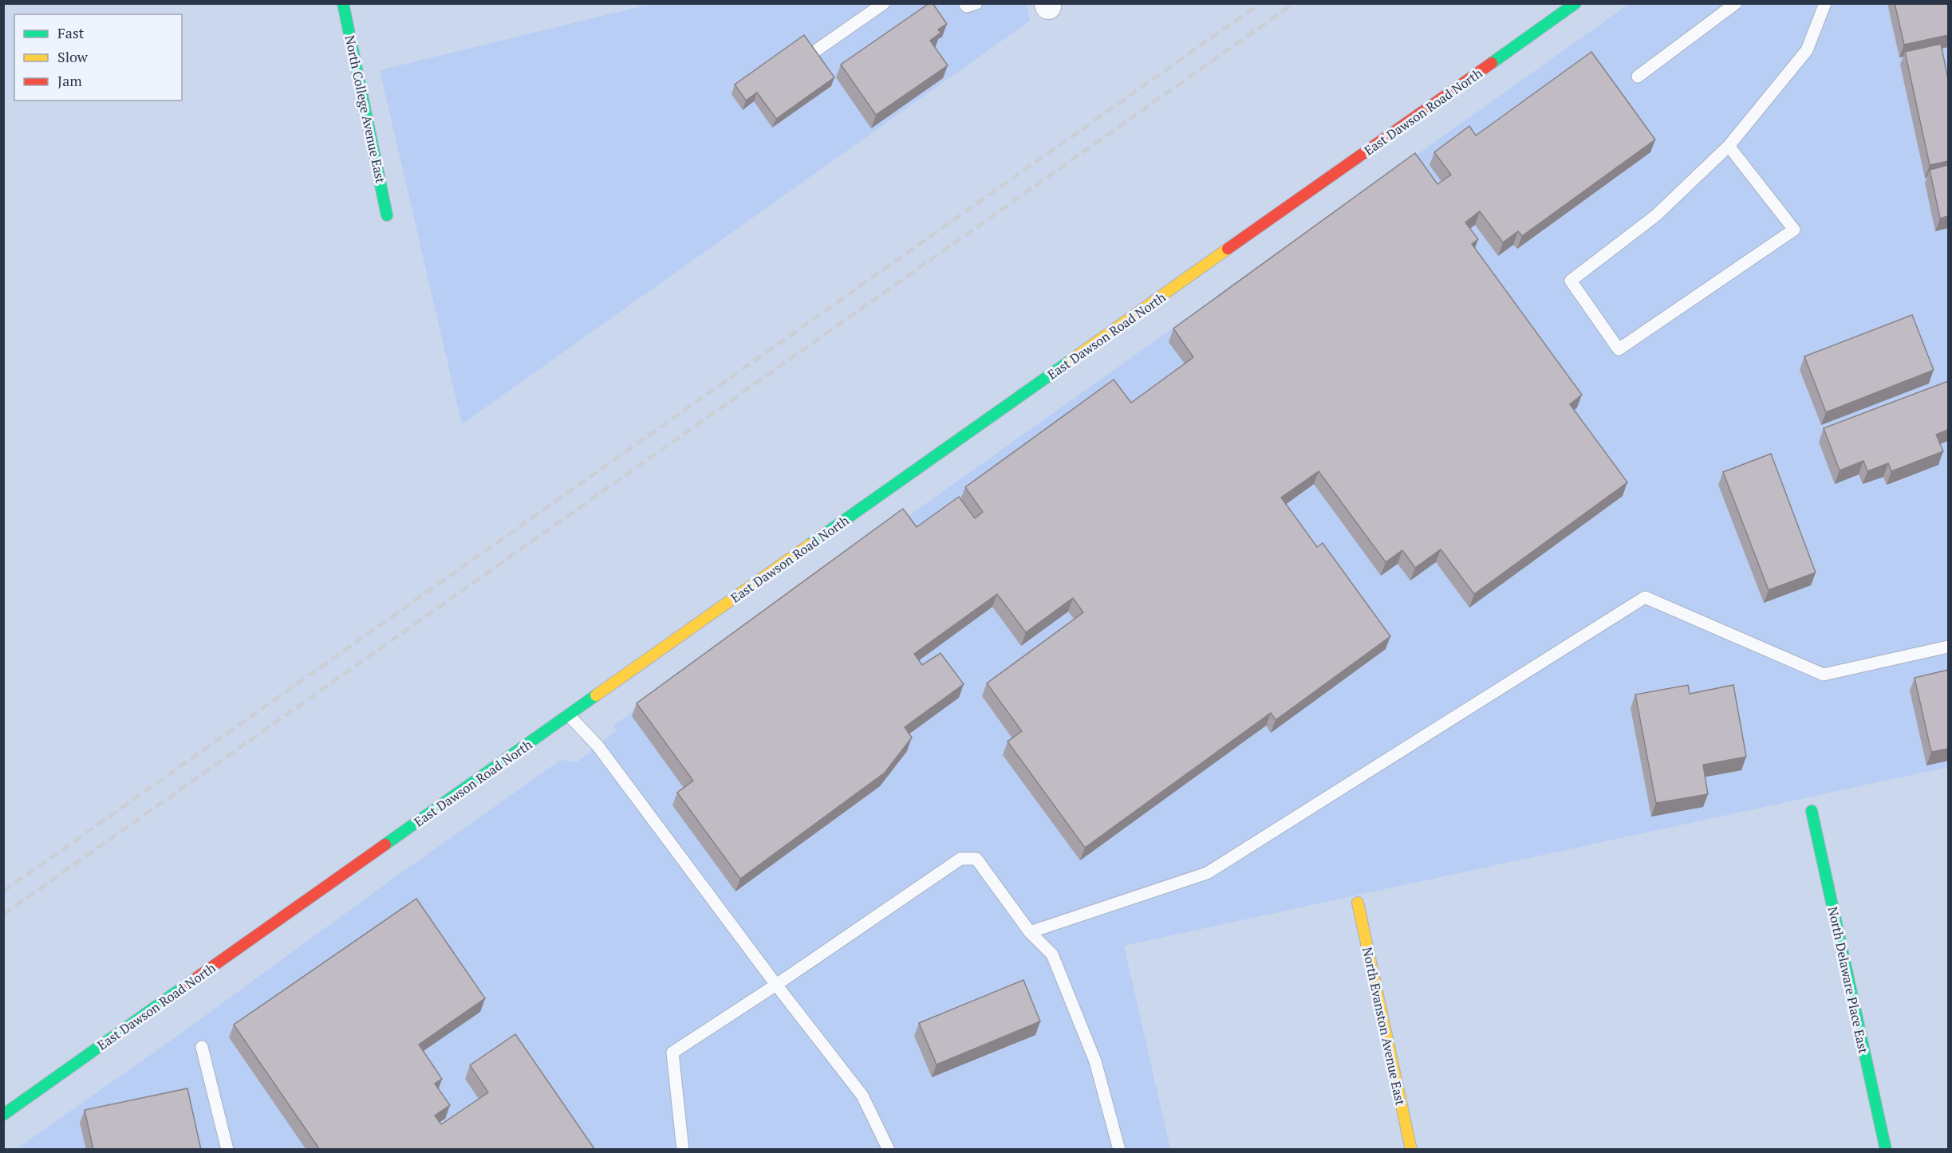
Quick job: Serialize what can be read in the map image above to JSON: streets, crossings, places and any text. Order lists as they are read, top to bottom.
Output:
{
  "streets": {
    "street": [
      "North College Avenue East",
      "East Dawson Road North",
      "North Delaware Place East",
      "North Evanston Avenue East"
    ]
  },
  "legend": ["Fast", "Slow", "Jam"]
}
